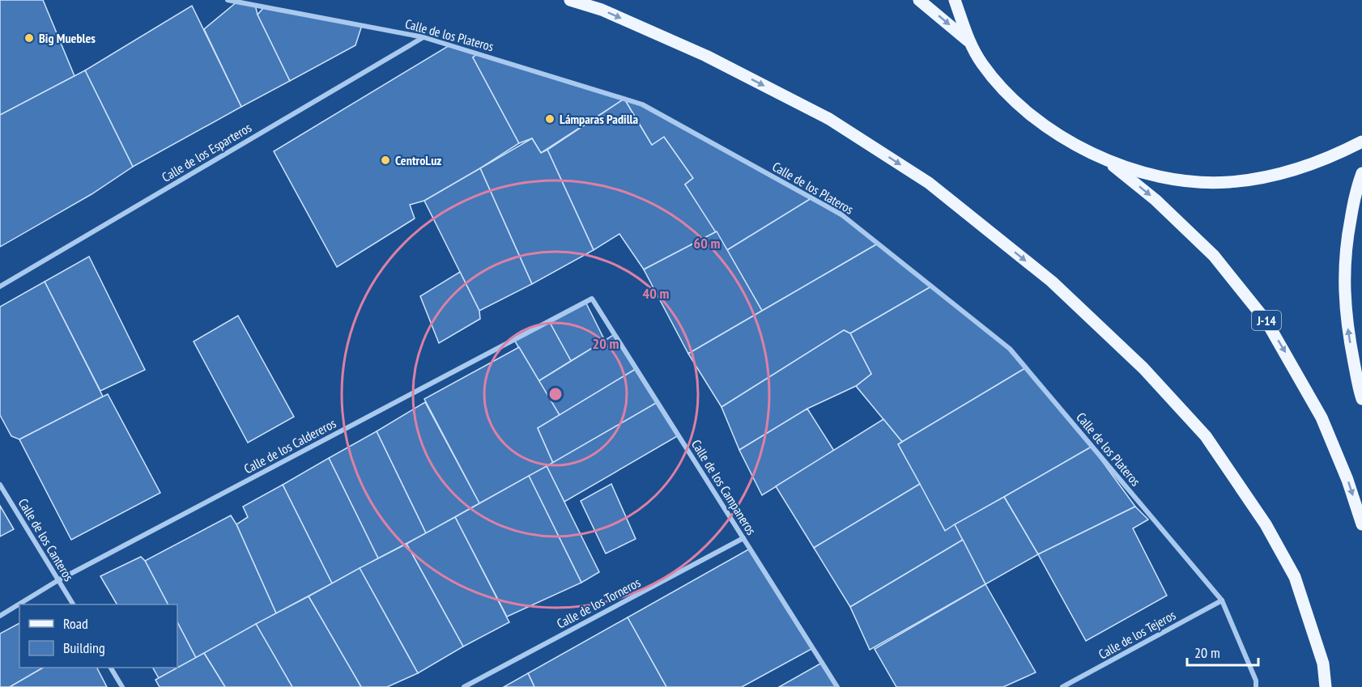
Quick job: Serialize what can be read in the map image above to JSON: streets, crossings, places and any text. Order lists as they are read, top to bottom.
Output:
{
  "streets": {
    "main road": ["J-14"],
    "street": [
      "Calle de los Plateros",
      "Calle de los Esparteros",
      "Calle de los Caldereros",
      "Calle de los Campaneros",
      "Calle de los Canteros",
      "Calle de los Torneros",
      "Calle de los Tejeros"
    ]
  },
  "crossings": [
    ["Calle de los Plateros", "Calle de los Esparteros"],
    ["Calle de los Plateros", "Calle de los Tejeros"],
    ["Calle de los Caldereros", "Calle de los Campaneros"],
    ["Calle de los Caldereros", "Calle de los Canteros"],
    ["Calle de los Campaneros", "Calle de los Torneros"]
  ],
  "places": ["Big Muebles", "Lámparas Padilla", "CentroLuz"],
  "legend": ["Road", "Building"],
  "scale_bar": "20 m",
  "rings": ["60 m", "40 m", "20 m"]
}
